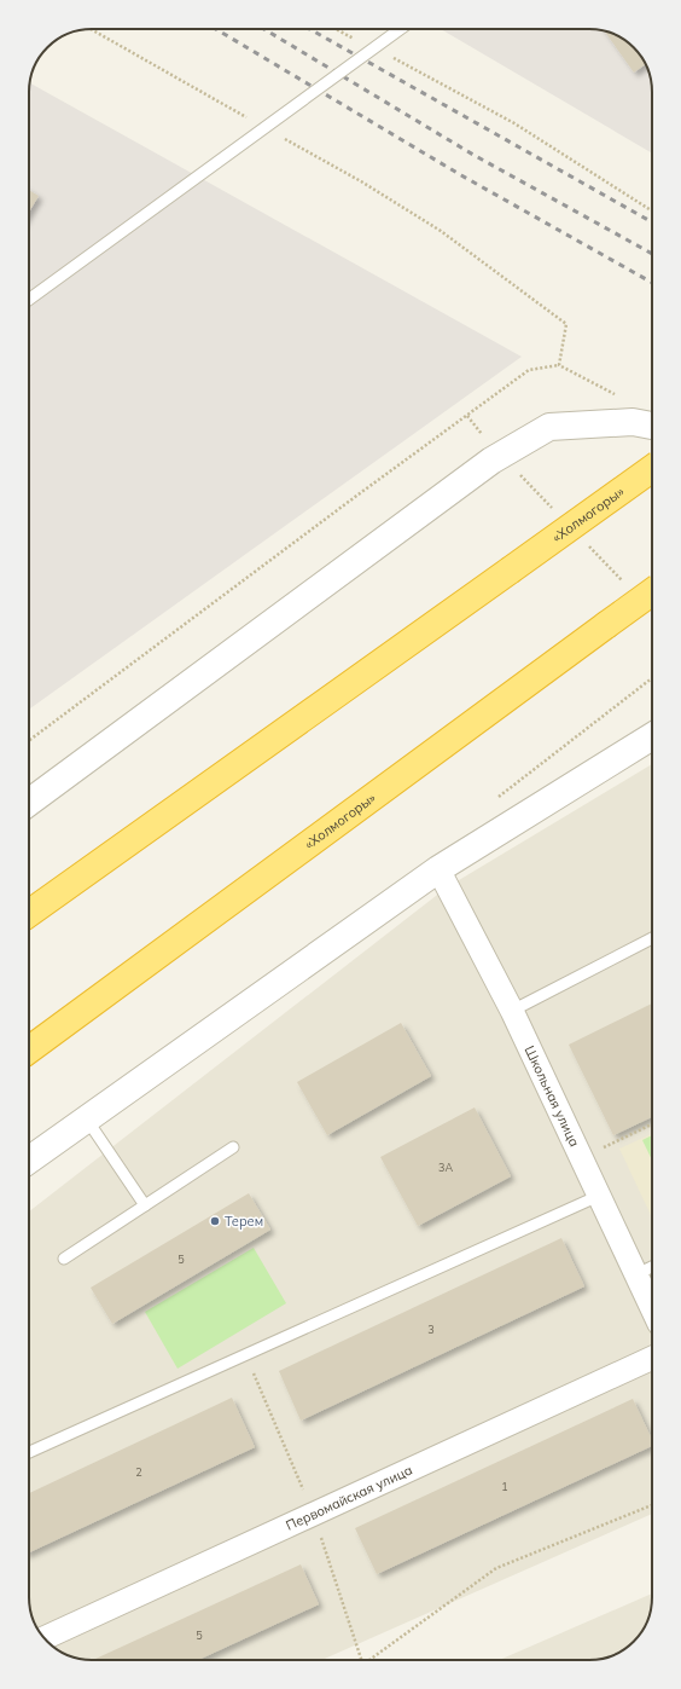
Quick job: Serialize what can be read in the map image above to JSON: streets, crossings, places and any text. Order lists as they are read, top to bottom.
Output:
{
  "streets": {
    "highway": ["«Холмогоры»"],
    "street": ["Школьная улица", "Первомайская улица"]
  },
  "places": ["Терем"],
  "house_numbers": [
    "3А",
    "5",
    "3",
    "2",
    "1",
    "5"
  ]
}
